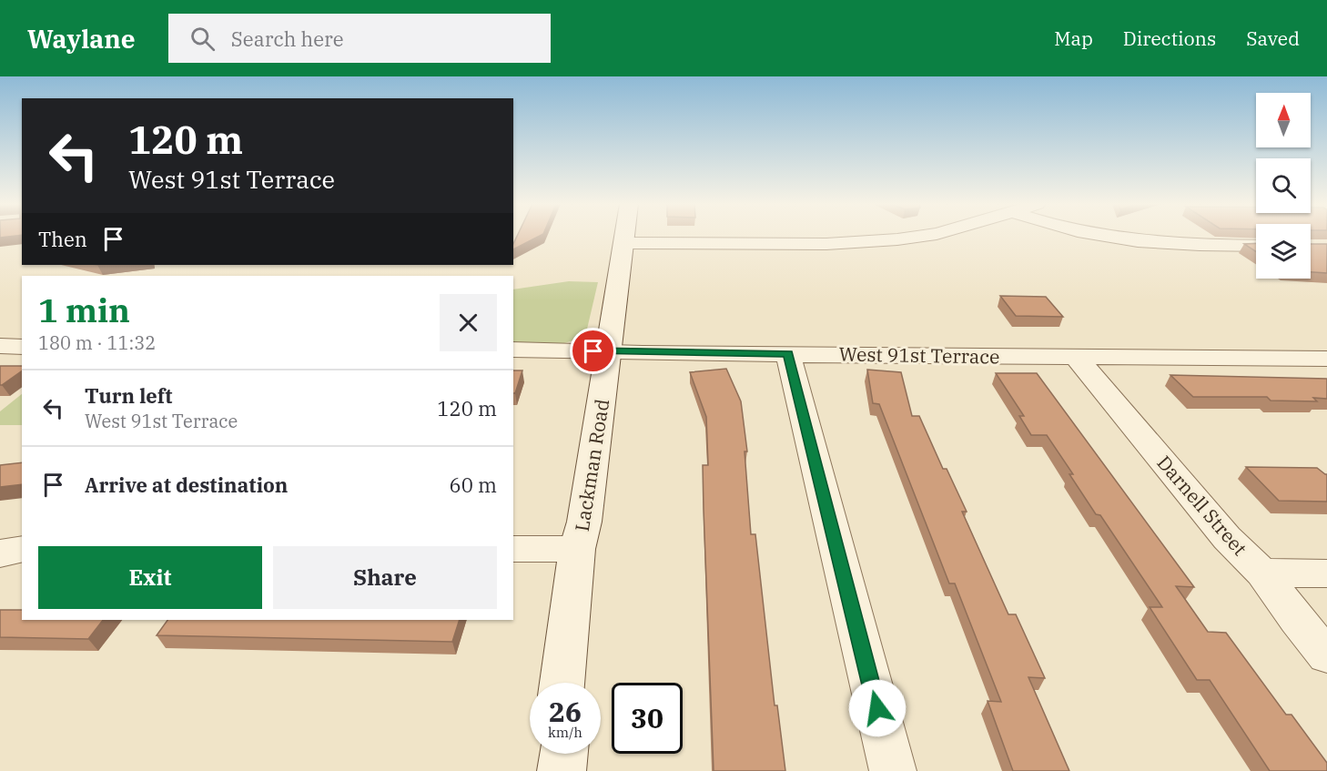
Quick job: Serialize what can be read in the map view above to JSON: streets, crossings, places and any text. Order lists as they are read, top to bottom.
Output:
{
  "streets": {
    "main road": ["Lackman Road"],
    "street": ["West 91st Terrace", "Darnell Street"]
  },
  "crossings": [
    ["West 91st Terrace", "Lackman Road"],
    ["West 91st Terrace", "Darnell Street"]
  ],
  "north": "top",
  "page": {
    "header": "Waylane",
    "search": "Search here",
    "nav": ["Map", "Directions", "Saved"],
    "turn": ["120 m", "West 91st Terrace"],
    "then": "Then",
    "heading": ["1 min", "180 m · 11:32"],
    "list": [
      {
        "name": "Turn left",
        "note": "West 91st Terrace",
        "value": "120 m"
      },
      {
        "name": "Arrive at destination",
        "value": "60 m"
      }
    ],
    "buttons": ["Exit", "Share"],
    "speed": "26 km/h",
    "limit": "30"
  }
}
